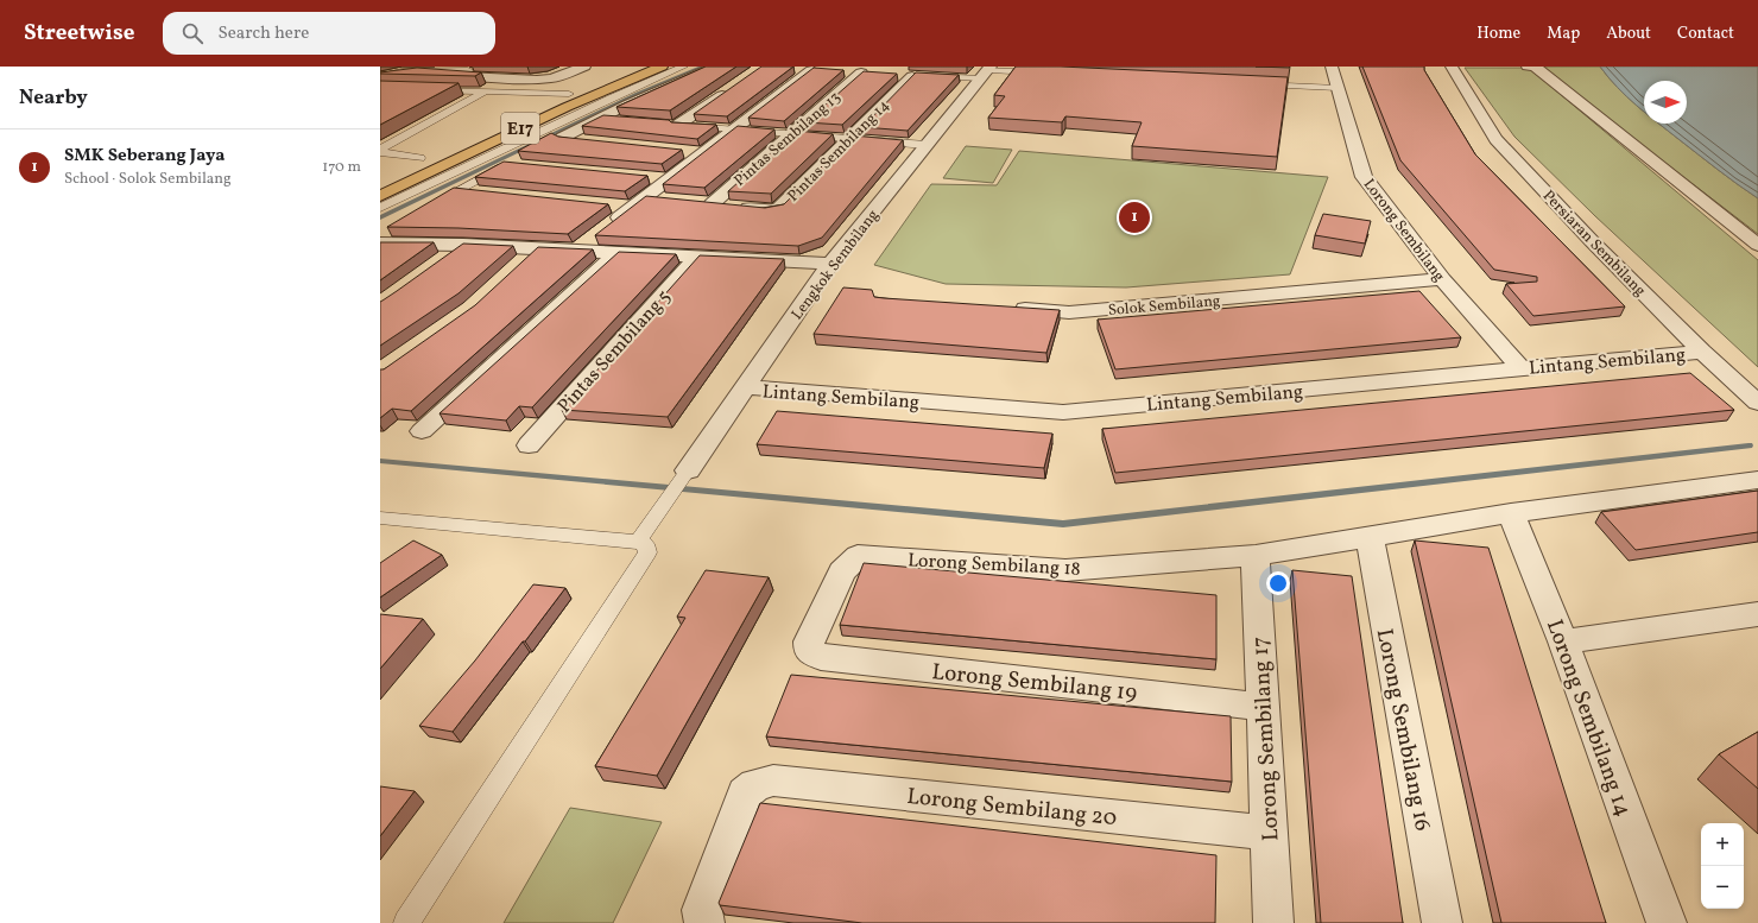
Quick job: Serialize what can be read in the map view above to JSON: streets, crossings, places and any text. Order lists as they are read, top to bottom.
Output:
{
  "streets": {
    "highway": ["E17"],
    "street": [
      "Pintas Sembilang 13",
      "Pintas Sembilang 14",
      "Lorong Sembilang",
      "Persiaran Sembilang",
      "Lengkok Sembilang",
      "Solok Sembilang",
      "Pintas Sembilang 5",
      "Lintang Sembilang",
      "Lorong Sembilang 18",
      "Lorong Sembilang 19",
      "Lorong Sembilang 14",
      "Lorong Sembilang 16",
      "Lorong Sembilang 17",
      "Lorong Sembilang 20"
    ]
  },
  "crossings": [
    ["Pintas Sembilang 13", "Pintas Sembilang 14"],
    ["Lorong Sembilang", "Solok Sembilang"],
    ["Lorong Sembilang", "Lintang Sembilang"],
    ["Persiaran Sembilang", "Lintang Sembilang"],
    ["Lengkok Sembilang", "Lintang Sembilang"],
    ["Lorong Sembilang 18", "Lorong Sembilang 19"],
    ["Lorong Sembilang 18", "Lorong Sembilang 14"],
    ["Lorong Sembilang 18", "Lorong Sembilang 16"],
    ["Lorong Sembilang 18", "Lorong Sembilang 17"],
    ["Lorong Sembilang 19", "Lorong Sembilang 17"],
    ["Lorong Sembilang 17", "Lorong Sembilang 20"]
  ],
  "north": "right",
  "page": {
    "header": "Streetwise",
    "search": "Search here",
    "nav": [
      "Home",
      "Map",
      "About",
      "Contact"
    ],
    "heading": "Nearby",
    "list": [
      {
        "mark": "1",
        "name": "SMK Seberang Jaya",
        "note": "School · Solok Sembilang",
        "value": "170 m"
      }
    ],
    "pins": "1",
    "map_buttons": ["+", "−"]
  }
}
